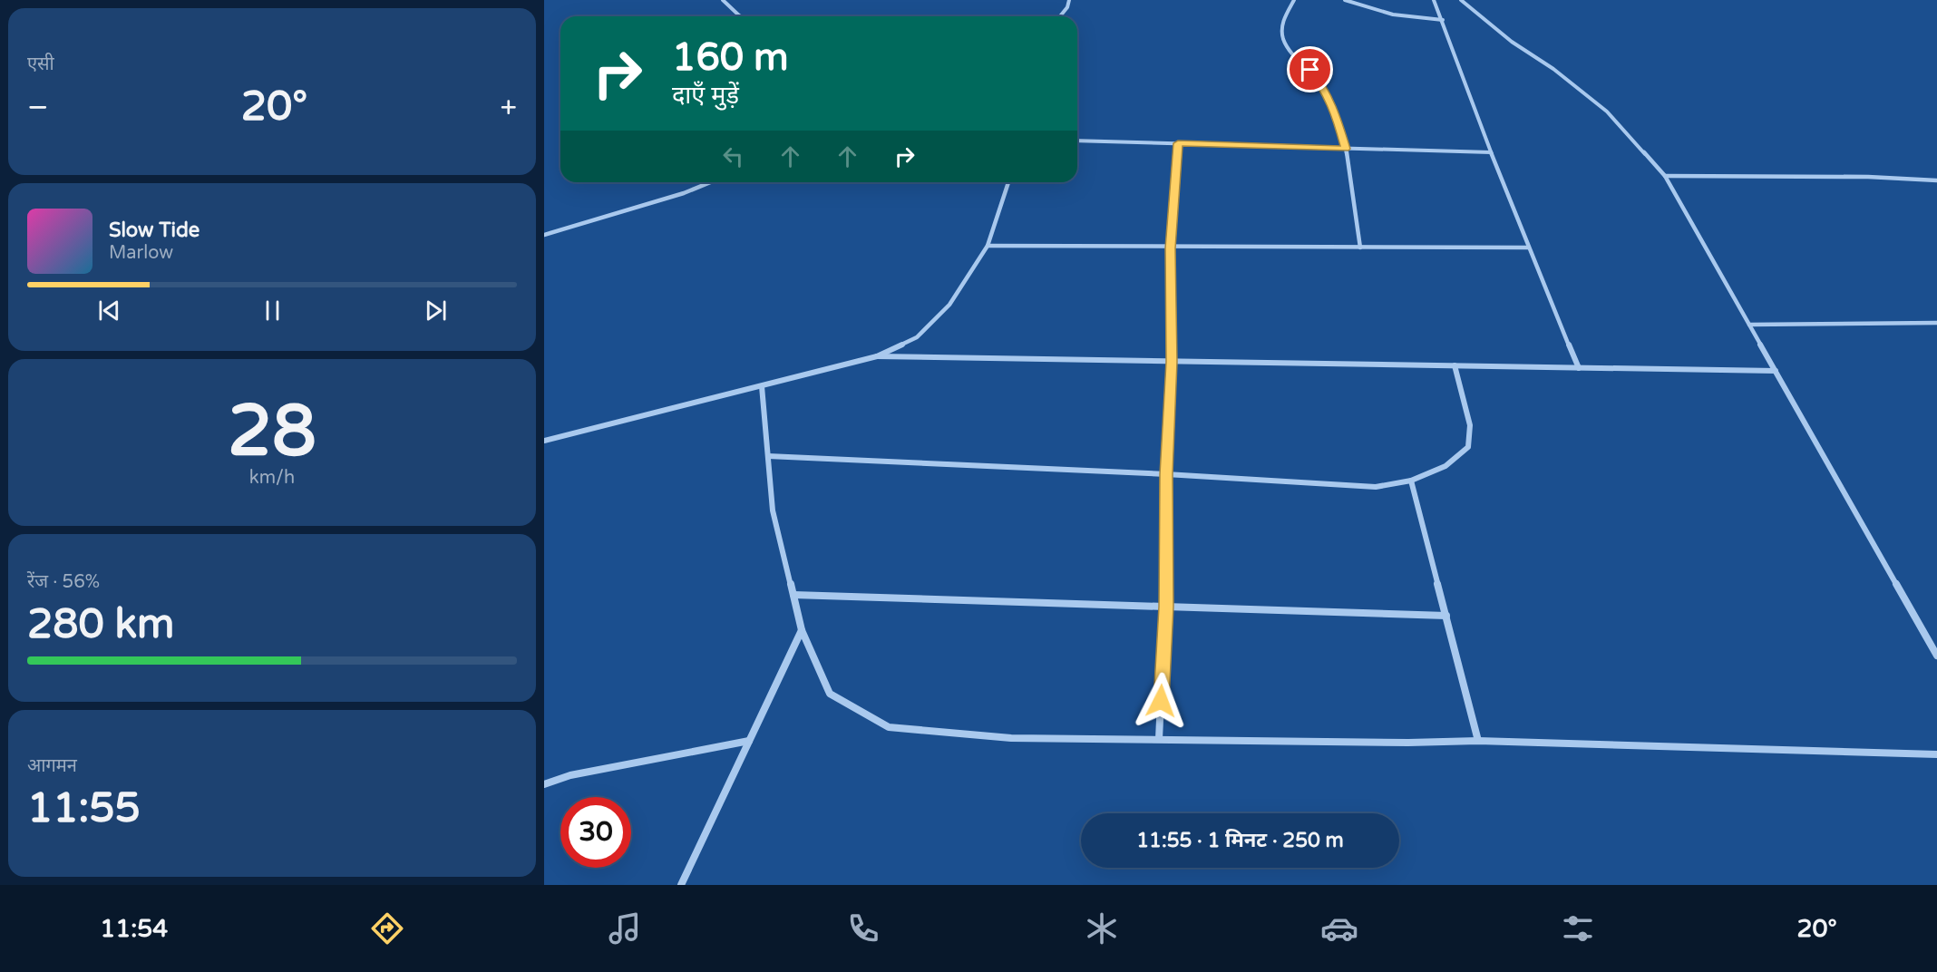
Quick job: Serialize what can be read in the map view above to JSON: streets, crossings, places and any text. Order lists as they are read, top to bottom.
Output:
{
  "page": {
    "tile": [
      "एसी",
      ["28", "km/h"],
      ["रेंज · 56%", "280 km"],
      ["आगमन", "11:55"]
    ],
    "turn": ["160 m", "दाएँ मुड़ें"],
    "heat": ["−", "20°", "+"],
    "song": ["Slow Tide", "Marlow"],
    "limit": "30",
    "trip": "11:55 · 1 मिनट · 250 m",
    "tabs": ["11:54", "20°"]
  }
}
